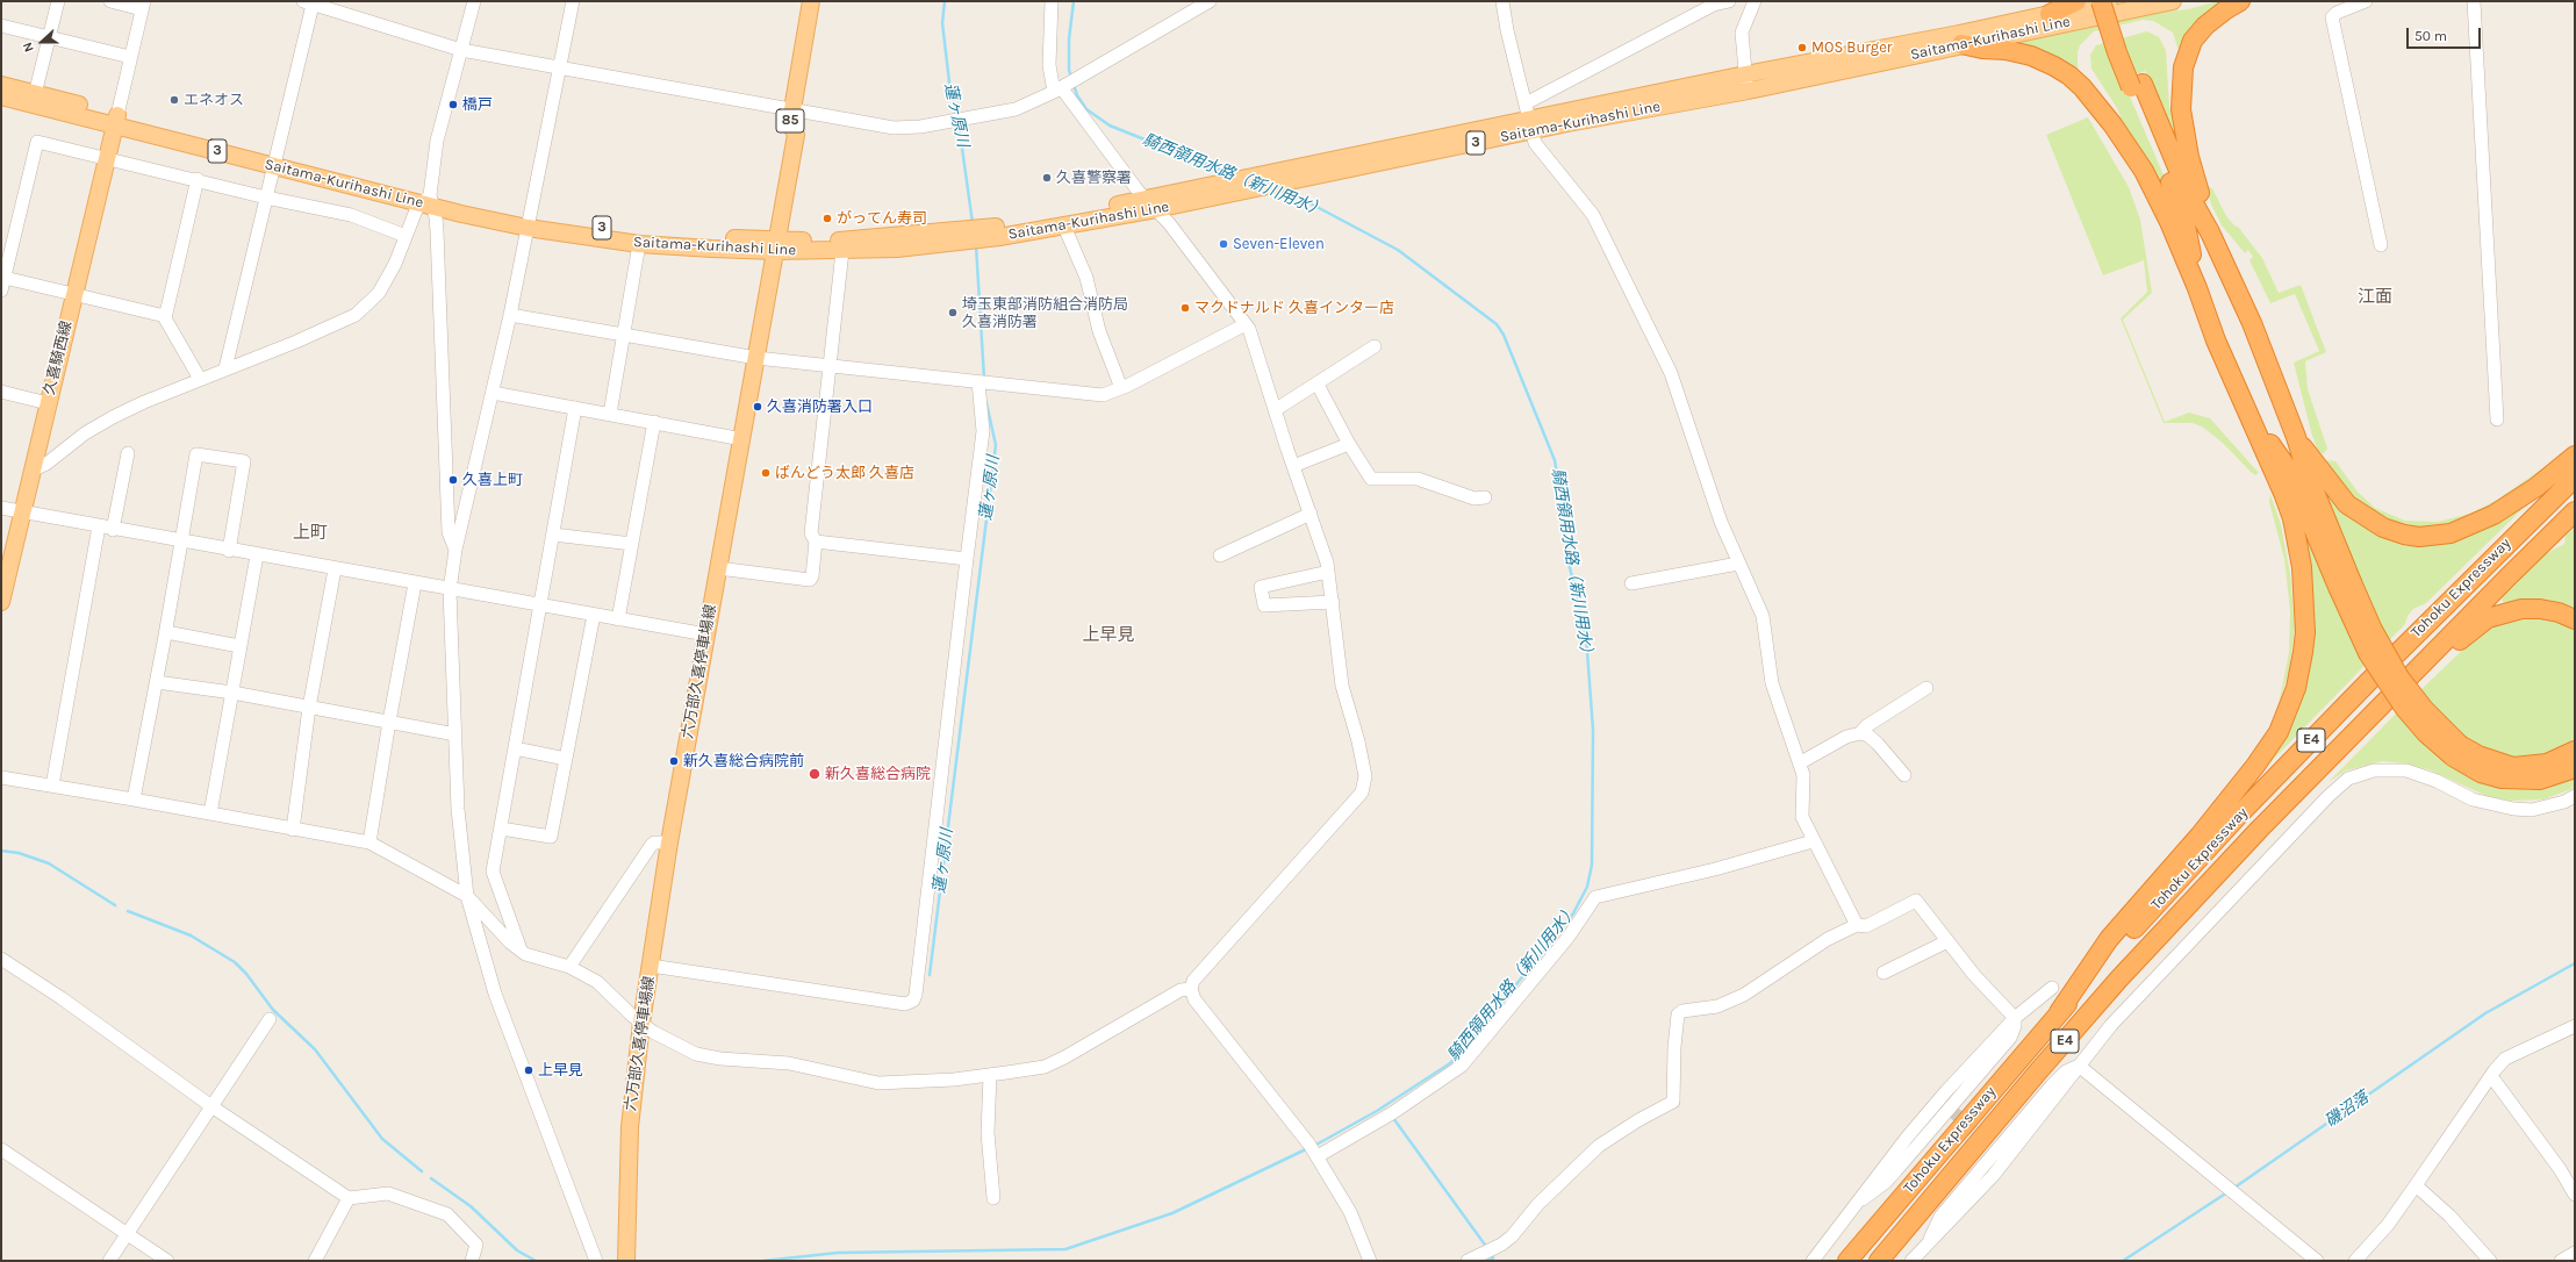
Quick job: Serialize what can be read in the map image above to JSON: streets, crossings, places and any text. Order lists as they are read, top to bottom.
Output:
{
  "streets": {
    "highway": ["Tohoku Expressway", "E4"],
    "main road": [
      "Saitama-Kurihashi Line",
      "85",
      "3",
      "久喜騎西線",
      "六万部久喜停車場線"
    ]
  },
  "crossings": [
    ["Saitama-Kurihashi Line", "85"],
    ["Saitama-Kurihashi Line", "久喜騎西線"],
    ["Saitama-Kurihashi Line", "六万部久喜停車場線"],
    ["85", "六万部久喜停車場線"]
  ],
  "districts": ["江面", "上町", "上早見"],
  "water": ["蓮ヶ原川", "騎西領用水路（新川用水）", "磯沼落"],
  "places": [
    "MOS Burger",
    "エネオス",
    "橋戸",
    "久喜警察署",
    "がってん寿司",
    "Seven-Eleven",
    "マクドナルド 久喜インター店",
    "埼玉東部消防組合消防局 久喜消防署",
    "久喜消防署入口",
    "ばんどう太郎 久喜店",
    "久喜上町",
    "新久喜総合病院前",
    "新久喜総合病院",
    "上早見"
  ],
  "scale_bar": "50 m",
  "north": "left"
}
